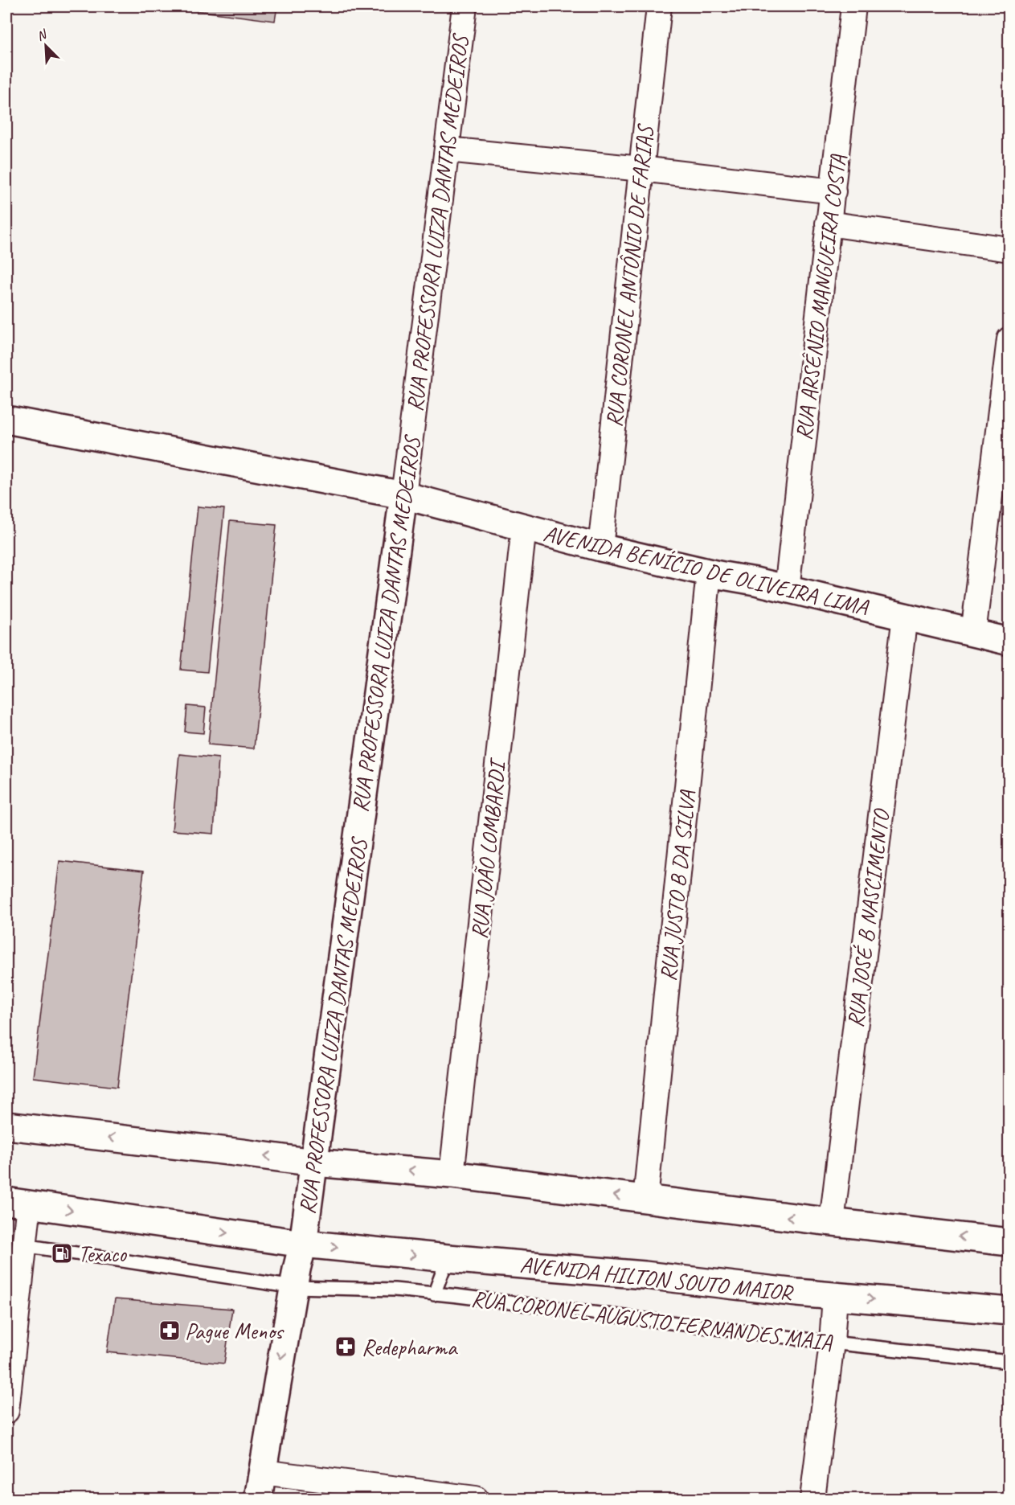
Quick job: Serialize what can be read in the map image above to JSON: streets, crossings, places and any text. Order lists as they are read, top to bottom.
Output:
{
  "streets": {
    "main road": ["RUA PROFESSORA LUIZA DANTAS MEDEIROS", "AVENIDA BENÍCIO DE OLIVEIRA LIMA", "AVENIDA HILTON SOUTO MAIOR"],
    "street": [
      "RUA CORONEL ANTÔNIO DE FARIAS",
      "RUA ARSÊNIO MANGUEIRA COSTA",
      "RUA JOÃO LOMBARDI",
      "RUA JUSTO B DA SILVA",
      "RUA JOSÉ B NASCIMENTO"
    ],
    "lane": ["RUA CORONEL AUGUSTO FERNANDES MAIA"]
  },
  "crossings": [
    ["RUA PROFESSORA LUIZA DANTAS MEDEIROS", "AVENIDA BENÍCIO DE OLIVEIRA LIMA"],
    ["RUA PROFESSORA LUIZA DANTAS MEDEIROS", "AVENIDA HILTON SOUTO MAIOR"],
    ["RUA PROFESSORA LUIZA DANTAS MEDEIROS", "RUA CORONEL AUGUSTO FERNANDES MAIA"],
    ["RUA CORONEL ANTÔNIO DE FARIAS", "AVENIDA BENÍCIO DE OLIVEIRA LIMA"],
    ["RUA ARSÊNIO MANGUEIRA COSTA", "AVENIDA BENÍCIO DE OLIVEIRA LIMA"],
    ["AVENIDA BENÍCIO DE OLIVEIRA LIMA", "RUA JOÃO LOMBARDI"],
    ["AVENIDA BENÍCIO DE OLIVEIRA LIMA", "RUA JUSTO B DA SILVA"],
    ["AVENIDA BENÍCIO DE OLIVEIRA LIMA", "RUA JOSÉ B NASCIMENTO"]
  ],
  "places": {
    "fuel station": ["Texaco"],
    "pharmacy": ["Pague Menos", "Redepharma"]
  },
  "north": "top left"
}
